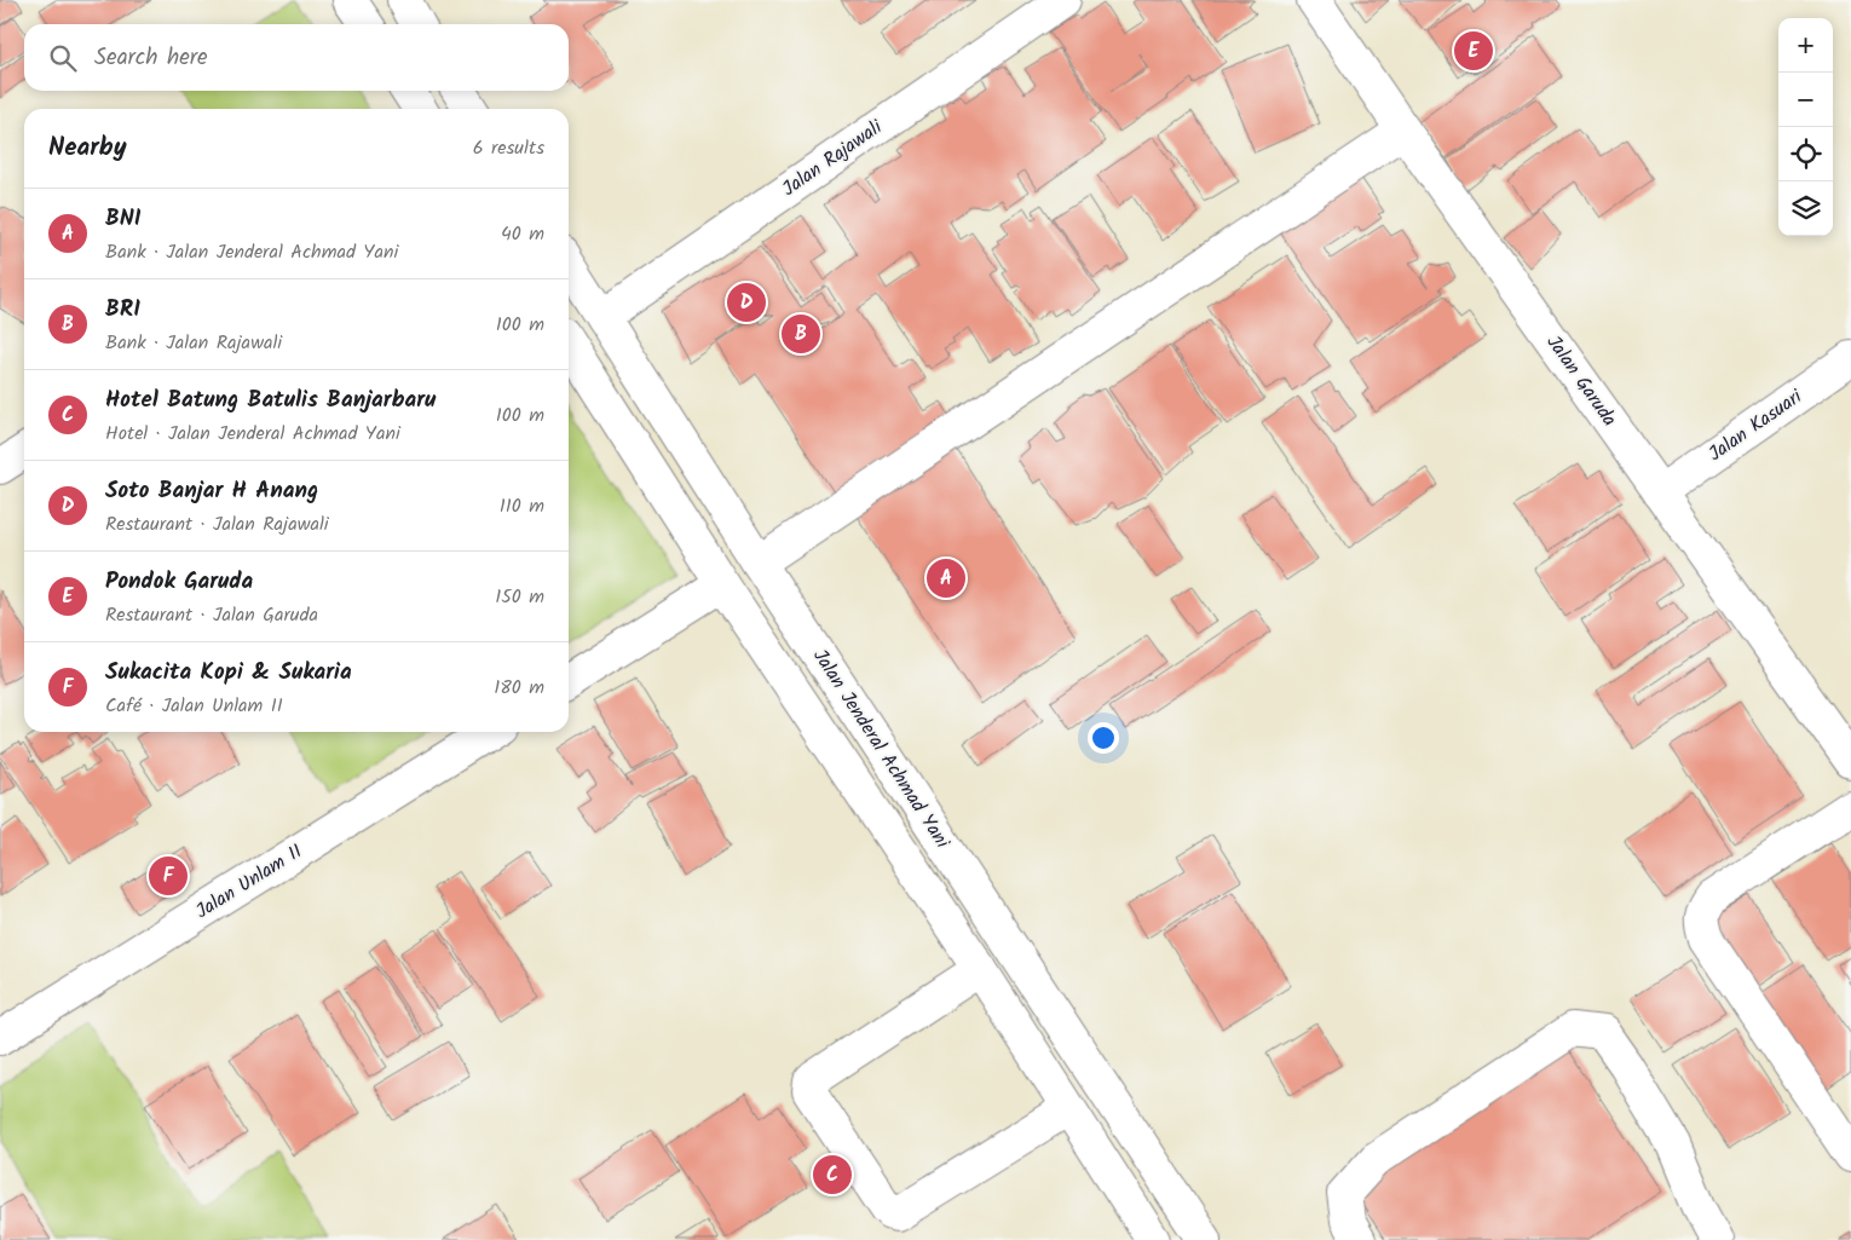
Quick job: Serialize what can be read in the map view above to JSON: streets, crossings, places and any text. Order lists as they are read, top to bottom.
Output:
{
  "streets": {
    "main road": [
      "Jalan Rajawali",
      "Jalan Garuda",
      "Jalan Kasuari",
      "Jalan Jenderal Achmad Yani",
      "Jalan Unlam II"
    ]
  },
  "crossings": [
    ["Jalan Rajawali", "Jalan Jenderal Achmad Yani"],
    ["Jalan Garuda", "Jalan Kasuari"]
  ],
  "page": {
    "map_buttons": ["+", "−"],
    "search": "Search here",
    "pins": [
      "E",
      "D",
      "B",
      "A",
      "F",
      "C"
    ],
    "heading": ["Nearby", "6 results"],
    "list": [
      {
        "mark": "A",
        "name": "BNI",
        "note": "Bank · Jalan Jenderal Achmad Yani",
        "value": "40 m"
      },
      {
        "mark": "B",
        "name": "BRI",
        "note": "Bank · Jalan Rajawali",
        "value": "100 m"
      },
      {
        "mark": "C",
        "name": "Hotel Batung Batulis Banjarbaru",
        "note": "Hotel · Jalan Jenderal Achmad Yani",
        "value": "100 m"
      },
      {
        "mark": "D",
        "name": "Soto Banjar H Anang",
        "note": "Restaurant · Jalan Rajawali",
        "value": "110 m"
      },
      {
        "mark": "E",
        "name": "Pondok Garuda",
        "note": "Restaurant · Jalan Garuda",
        "value": "150 m"
      },
      {
        "mark": "F",
        "name": "Sukacita Kopi & Sukaria",
        "note": "Café · Jalan Unlam II",
        "value": "180 m"
      }
    ]
  }
}
